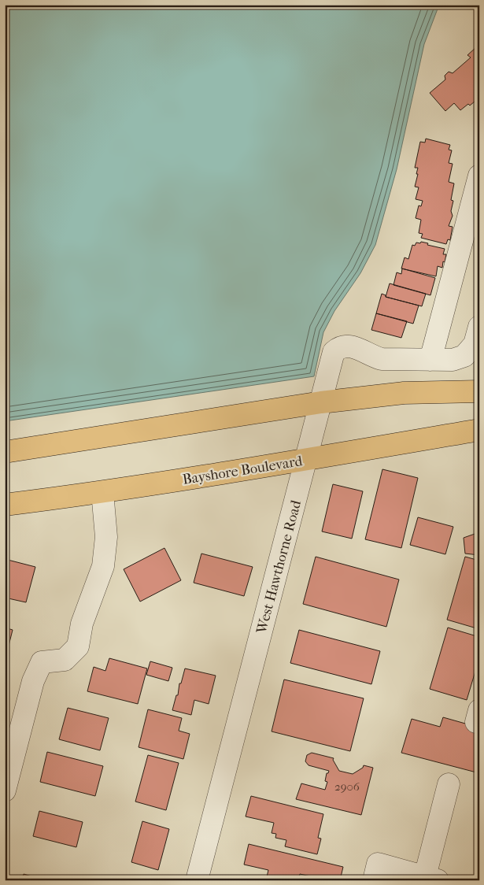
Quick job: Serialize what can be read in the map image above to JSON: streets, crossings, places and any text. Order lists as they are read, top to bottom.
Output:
{
  "streets": {
    "main road": ["Bayshore Boulevard"],
    "street": ["West Hawthorne Road"]
  },
  "crossings": [
    ["Bayshore Boulevard", "West Hawthorne Road"]
  ],
  "house_numbers": ["2906"]
}
